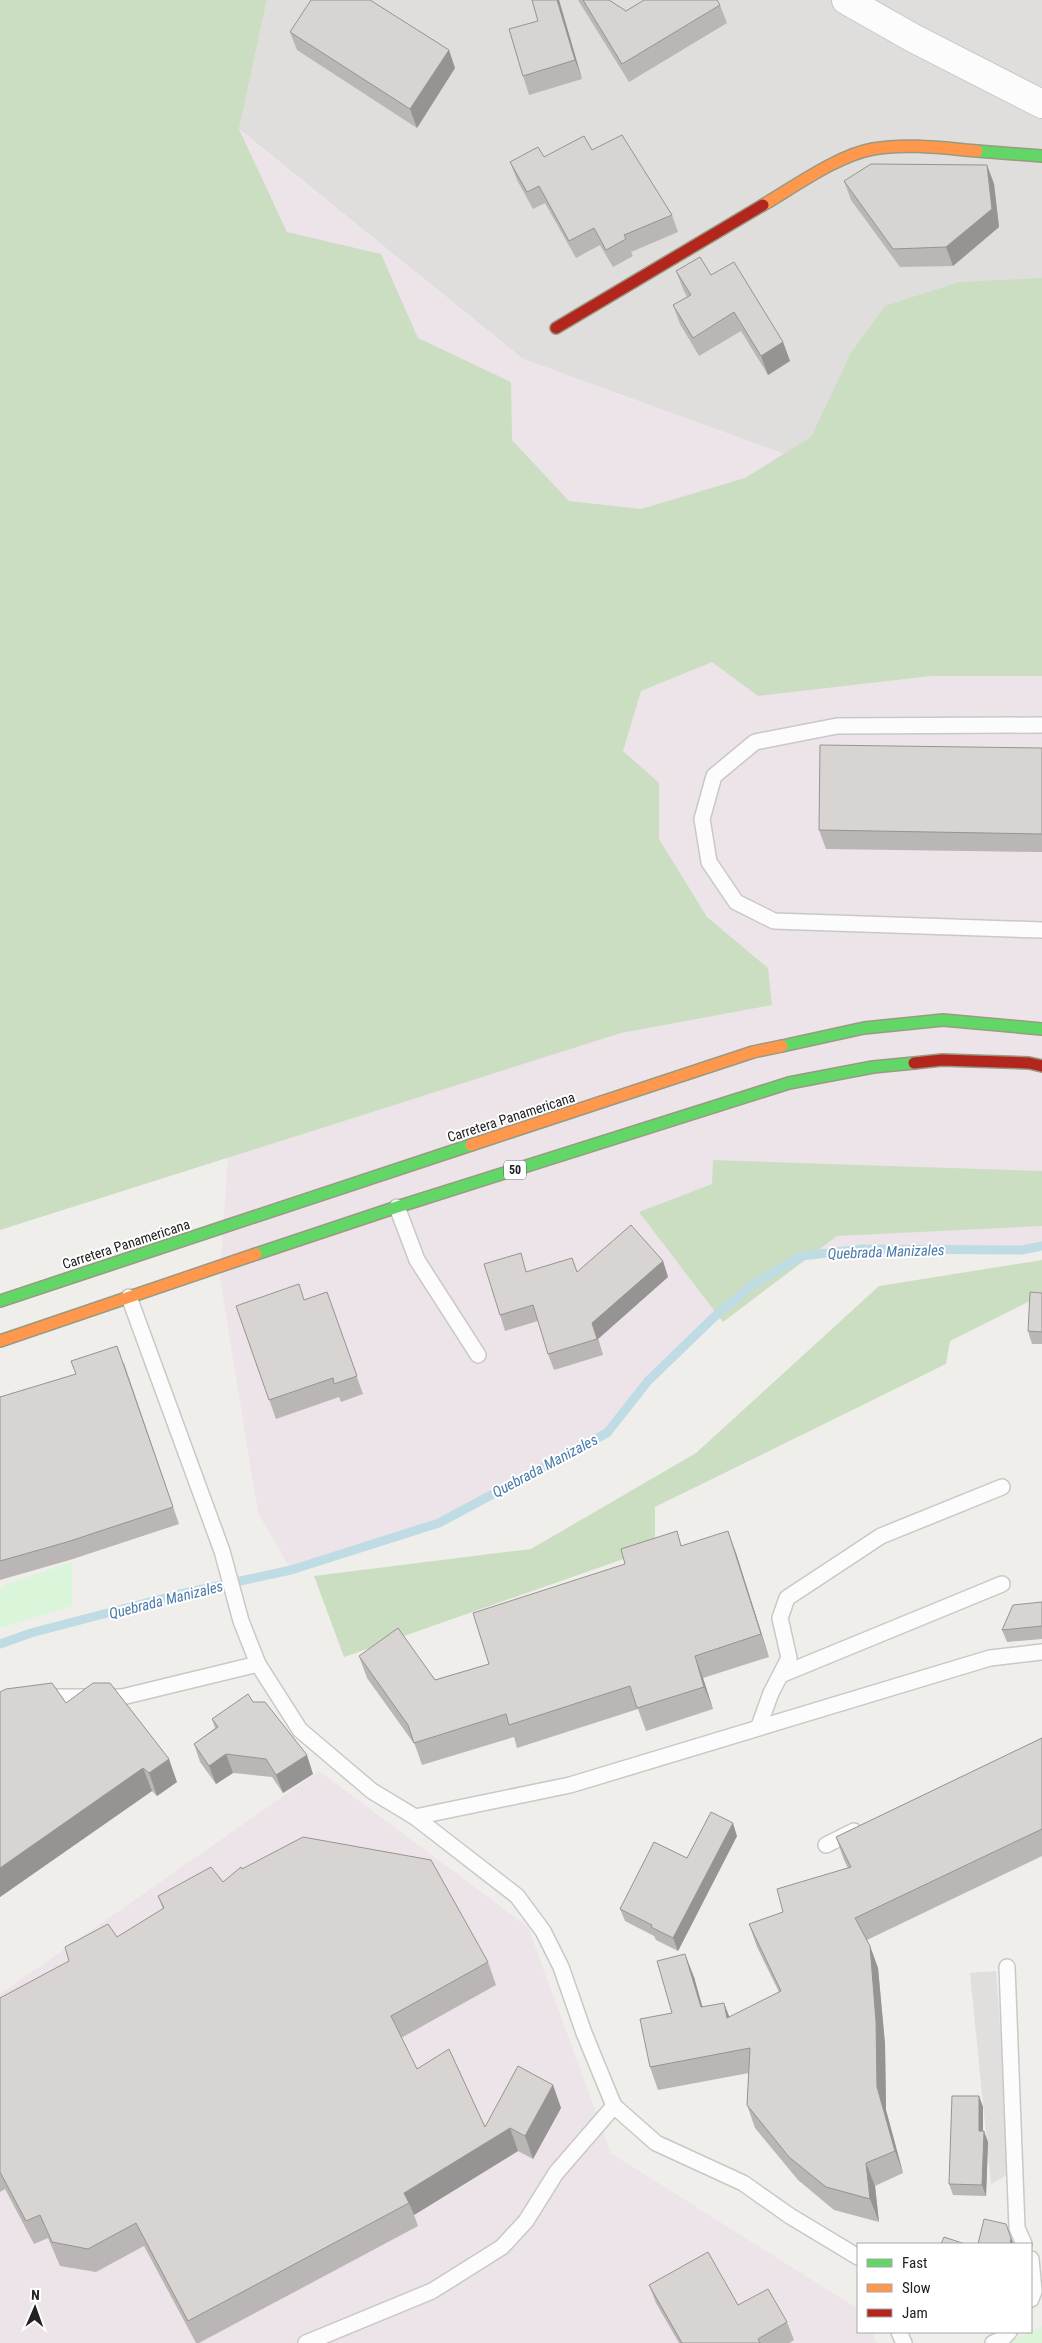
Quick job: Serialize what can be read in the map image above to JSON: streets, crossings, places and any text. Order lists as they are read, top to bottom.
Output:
{
  "streets": {
    "main road": ["Carretera Panamericana", "50"]
  },
  "water": ["Quebrada Manizales"],
  "legend": ["Fast", "Slow", "Jam"],
  "north": "top"
}
